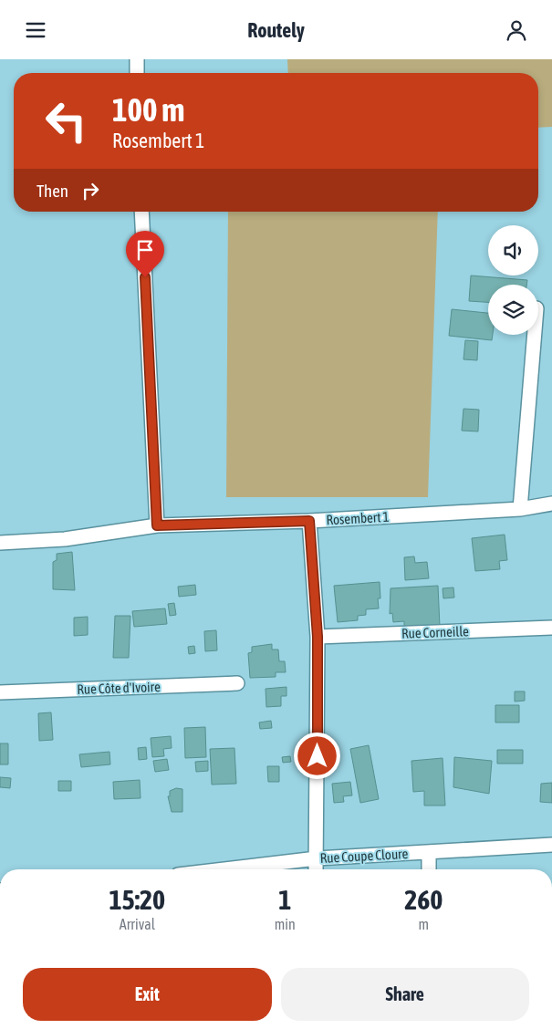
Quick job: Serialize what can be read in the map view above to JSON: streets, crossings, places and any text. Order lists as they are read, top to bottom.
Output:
{
  "streets": {
    "street": [
      "Rosembert 1",
      "Rue Corneille",
      "Rue Côte d'Ivoire",
      "Rue Coupe Cloure"
    ]
  },
  "page": {
    "header": "Routely",
    "turn": ["100 m", "Rosembert 1"],
    "then": "Then",
    "eta": [
      "15:20",
      "Arrival",
      "1",
      "min",
      "260",
      "m"
    ],
    "buttons": ["Exit", "Share"]
  }
}
